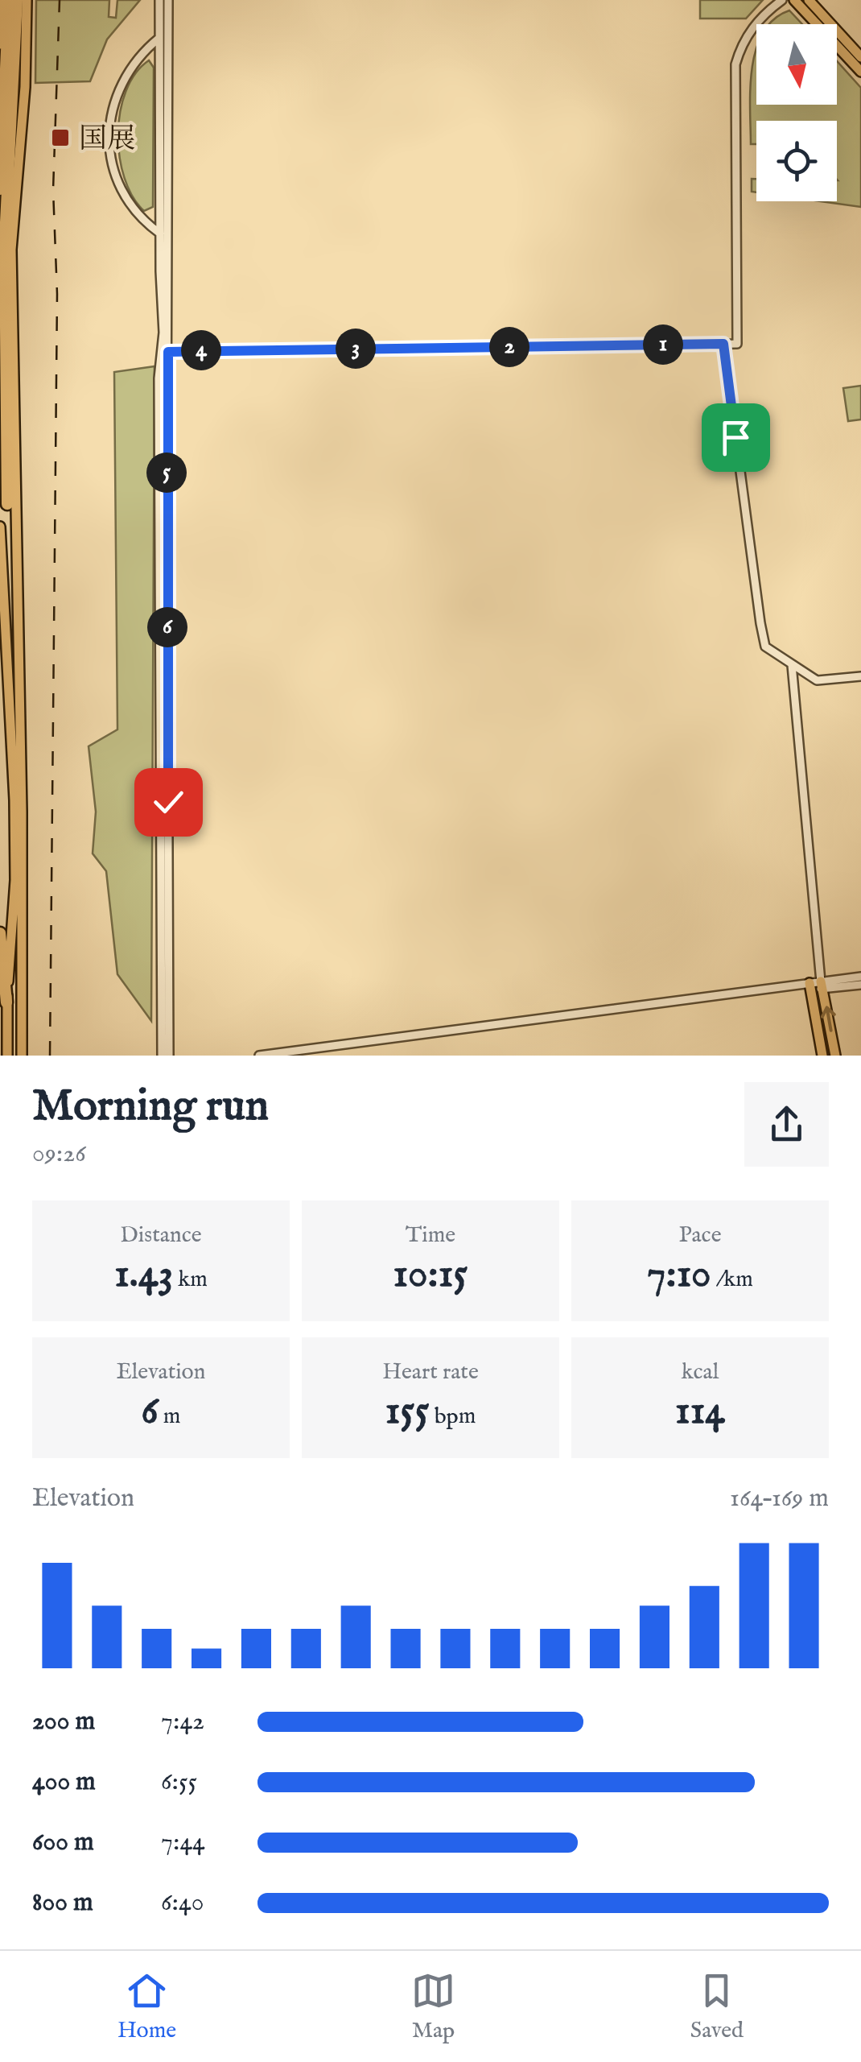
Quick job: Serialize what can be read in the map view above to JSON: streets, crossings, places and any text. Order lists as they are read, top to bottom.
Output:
{
  "places": {
    "transit": ["国展"]
  },
  "north": "bottom",
  "page": {
    "pins": [
      "1",
      "2",
      "3",
      "4",
      "5",
      "6"
    ],
    "heading": ["Morning run", "09:26"],
    "stats": [
      ["Distance", "1.43 km"],
      ["Time", "10:15"],
      ["Pace", "7:10 /km"],
      ["Elevation", "6 m"],
      ["Heart rate", "155 bpm"],
      ["kcal", "114"]
    ],
    "chart": ["Elevation", "164–169 m"],
    "list": [
      {
        "name": "200 m",
        "note": "7:42"
      },
      {
        "name": "400 m",
        "note": "6:55"
      },
      {
        "name": "600 m",
        "note": "7:44"
      },
      {
        "name": "800 m",
        "note": "6:40"
      }
    ],
    "tabs": ["Home", "Map", "Saved"]
  }
}
